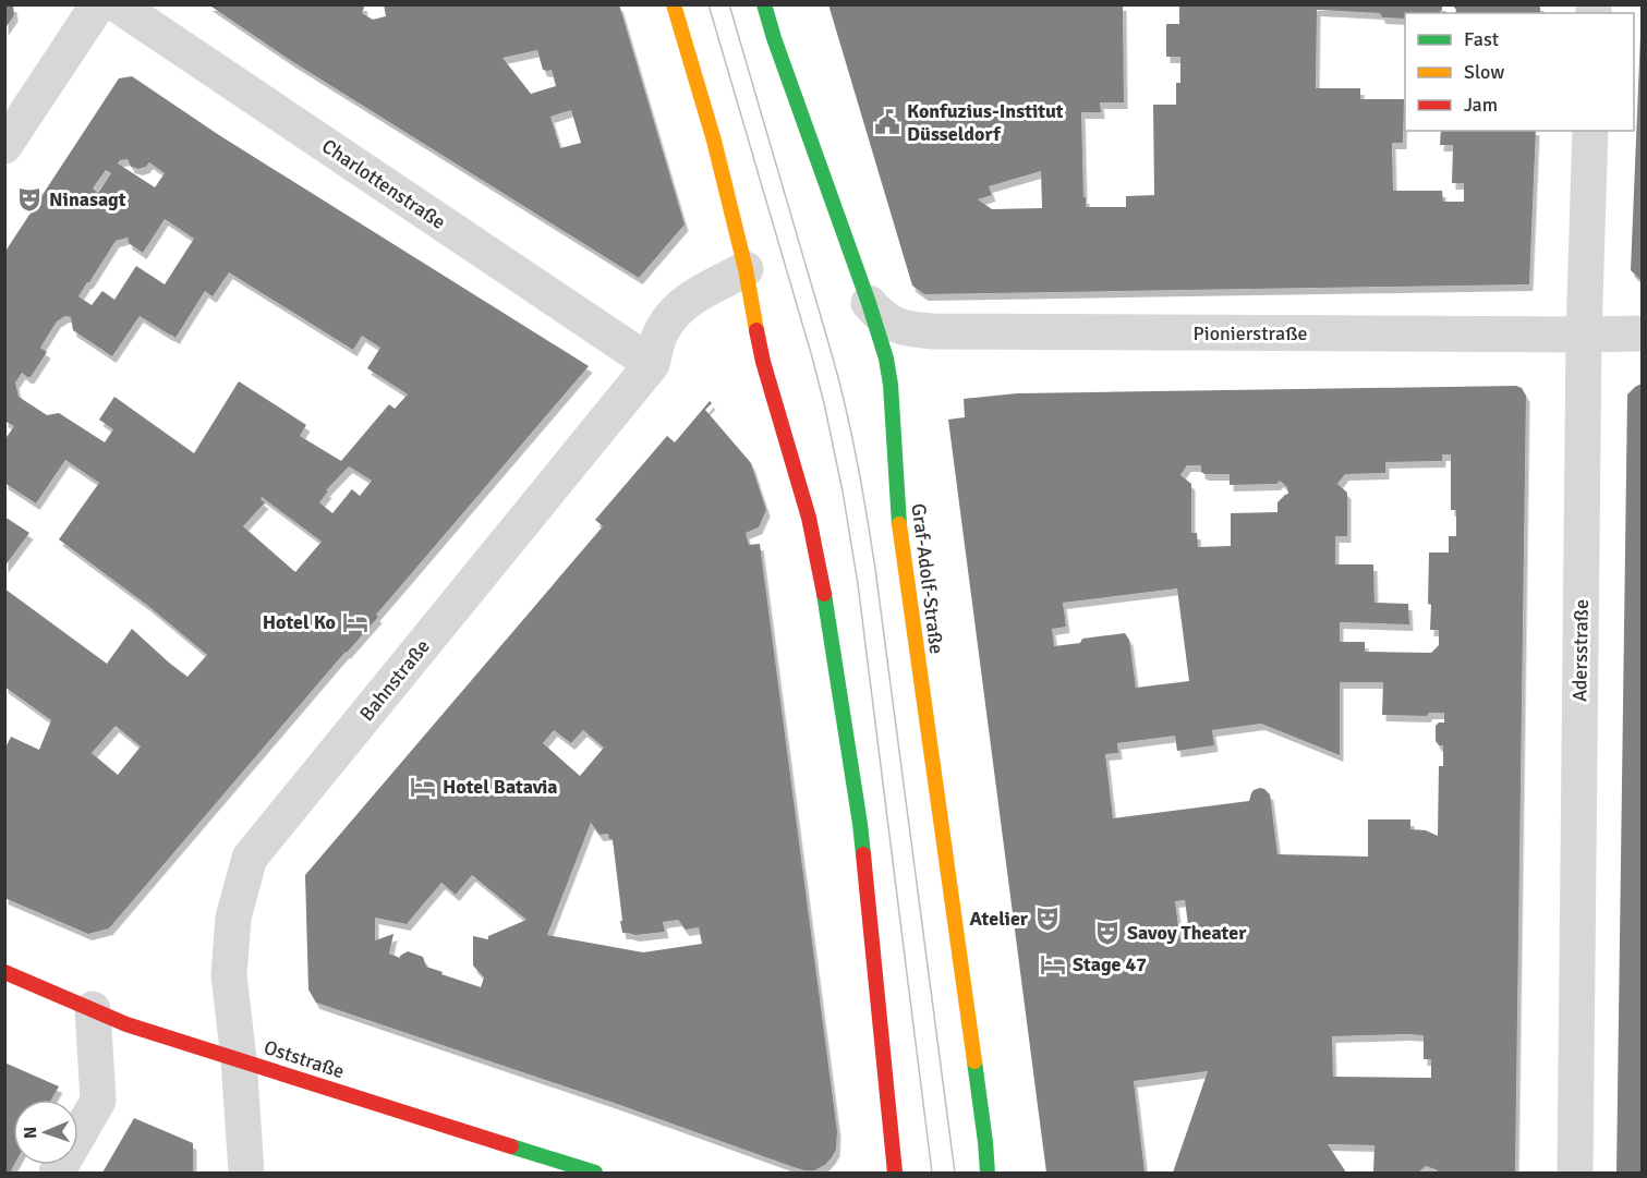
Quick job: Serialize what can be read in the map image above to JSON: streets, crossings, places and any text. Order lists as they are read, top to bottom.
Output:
{
  "streets": {
    "main road": ["Graf-Adolf-Straße", "Oststraße"],
    "street": [
      "Charlottenstraße",
      "Pionierstraße",
      "Adersstraße",
      "Bahnstraße"
    ]
  },
  "crossings": [
    ["Charlottenstraße", "Bahnstraße"],
    ["Pionierstraße", "Graf-Adolf-Straße"],
    ["Pionierstraße", "Adersstraße"],
    ["Bahnstraße", "Oststraße"]
  ],
  "places": {
    "public building": ["Konfuzius-Institut Düsseldorf"],
    "theatre": ["Ninasagt", "Atelier", "Savoy Theater"],
    "hotel": ["Hotel Ko", "Hotel Batavia", "Stage 47"]
  },
  "legend": ["Fast", "Slow", "Jam"],
  "north": "left"
}
